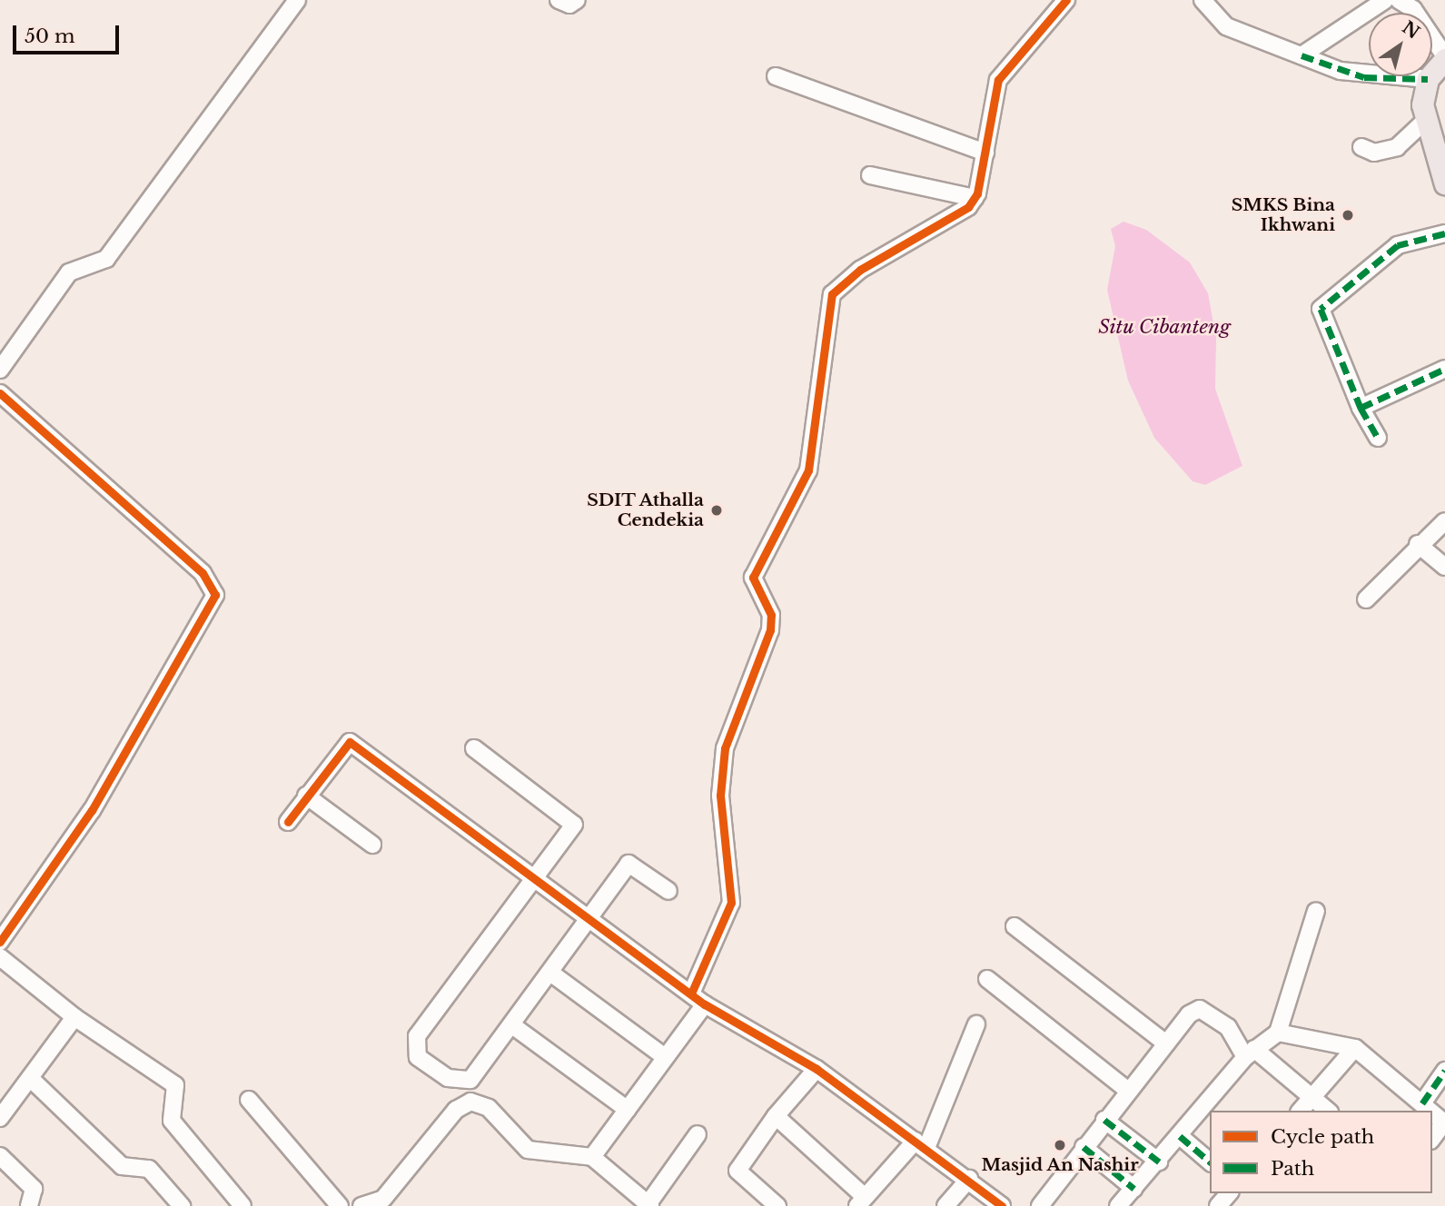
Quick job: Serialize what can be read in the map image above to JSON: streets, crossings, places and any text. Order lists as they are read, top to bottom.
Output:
{
  "water": ["Situ Cibanteng"],
  "places": ["SMKS Bina Ikhwani", "SDIT Athalla Cendekia", "Masjid An Nashir"],
  "legend": ["Cycle path", "Path"],
  "scale_bar": "50 m",
  "north": "top right"
}
